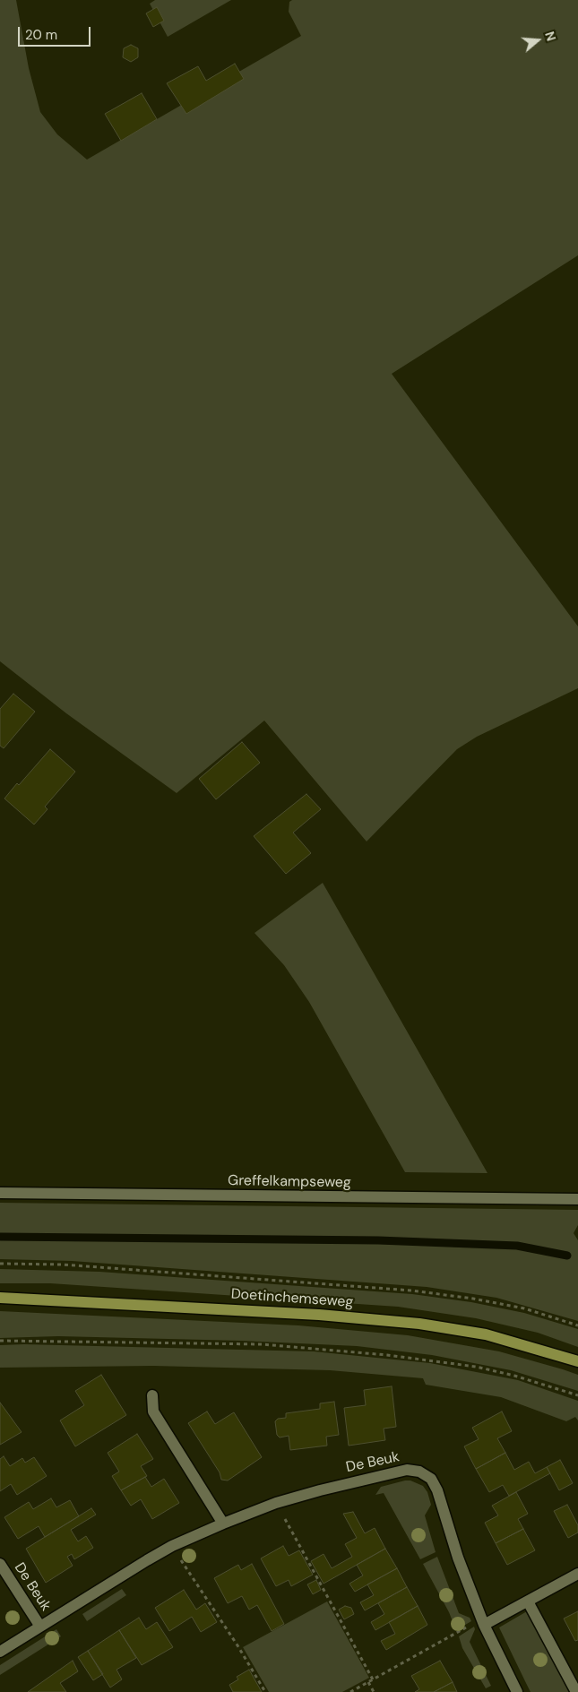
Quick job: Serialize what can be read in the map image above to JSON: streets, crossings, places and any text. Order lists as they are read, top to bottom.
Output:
{
  "streets": {
    "main road": ["Doetinchemseweg"],
    "street": ["Greffelkampseweg", "De Beuk"]
  },
  "scale_bar": "20 m",
  "north": "right"
}
